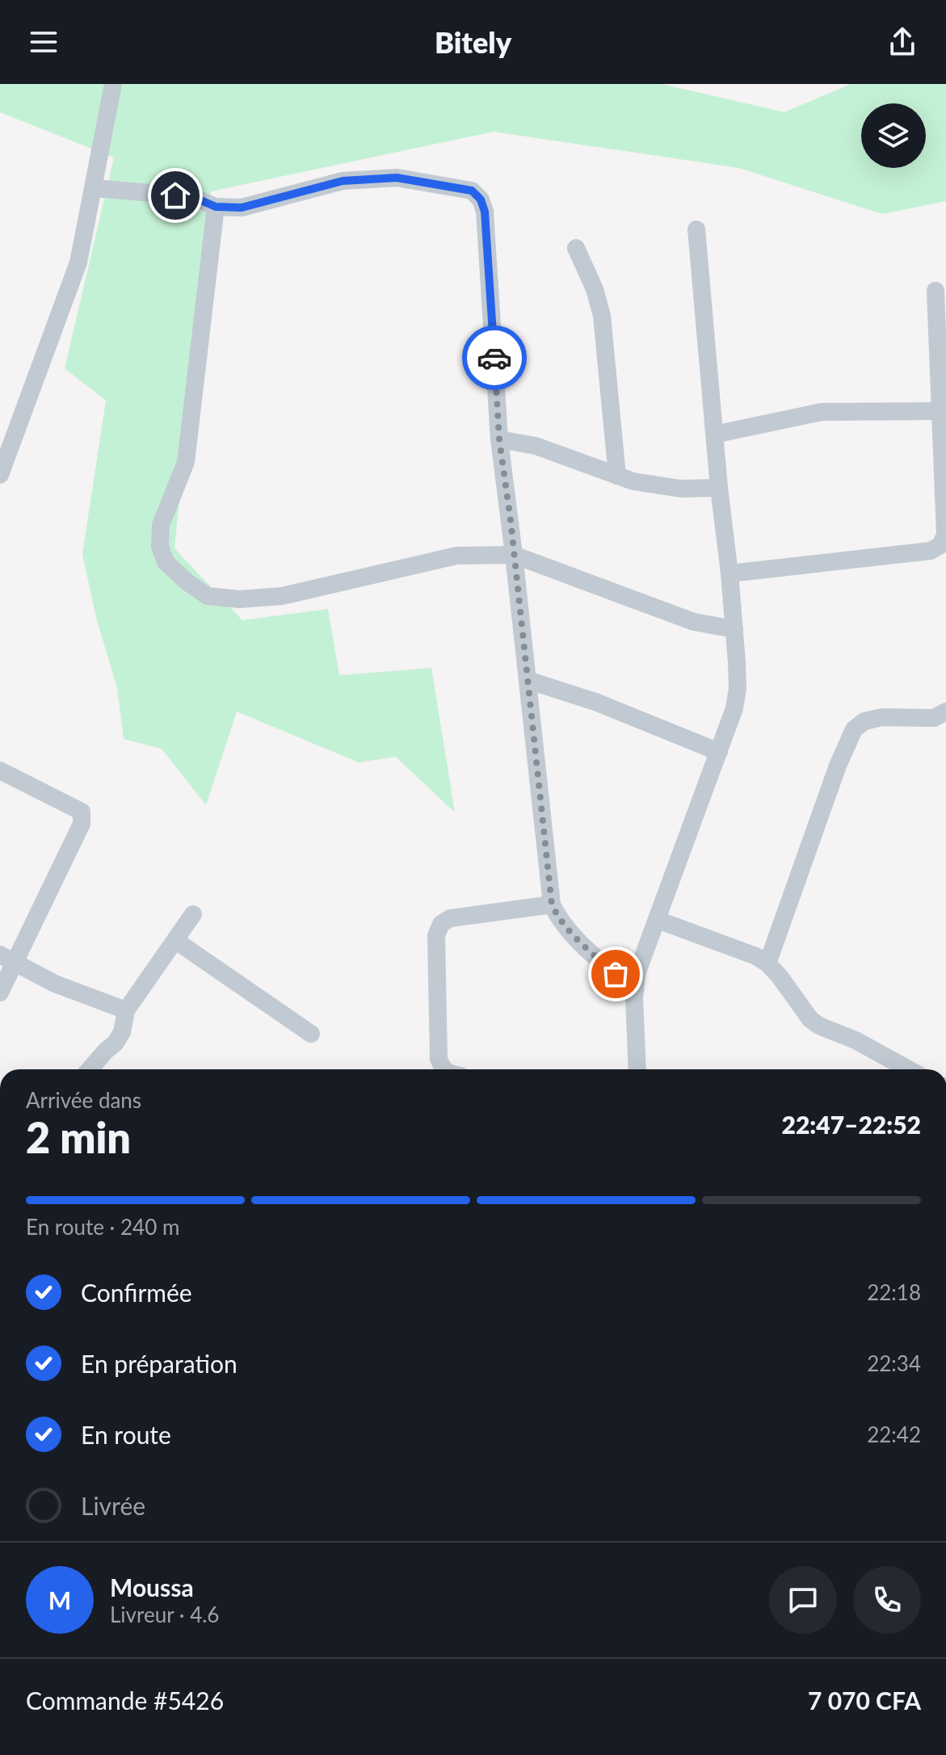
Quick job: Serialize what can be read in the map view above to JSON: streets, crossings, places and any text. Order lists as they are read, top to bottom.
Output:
{
  "page": {
    "header": "Bitely",
    "heading": ["2 min", "Arrivée dans", "22:47–22:52"],
    "panel": [
      "Moussa",
      "Livreur · 4.6",
      "Commande #5426",
      "7 070 CFA"
    ],
    "bar": "En route · 240 m",
    "list": [
      ["Confirmée", "22:18"],
      ["En préparation", "22:34"],
      ["En route", "22:42"],
      "Livrée"
    ],
    "round": "M"
  }
}
